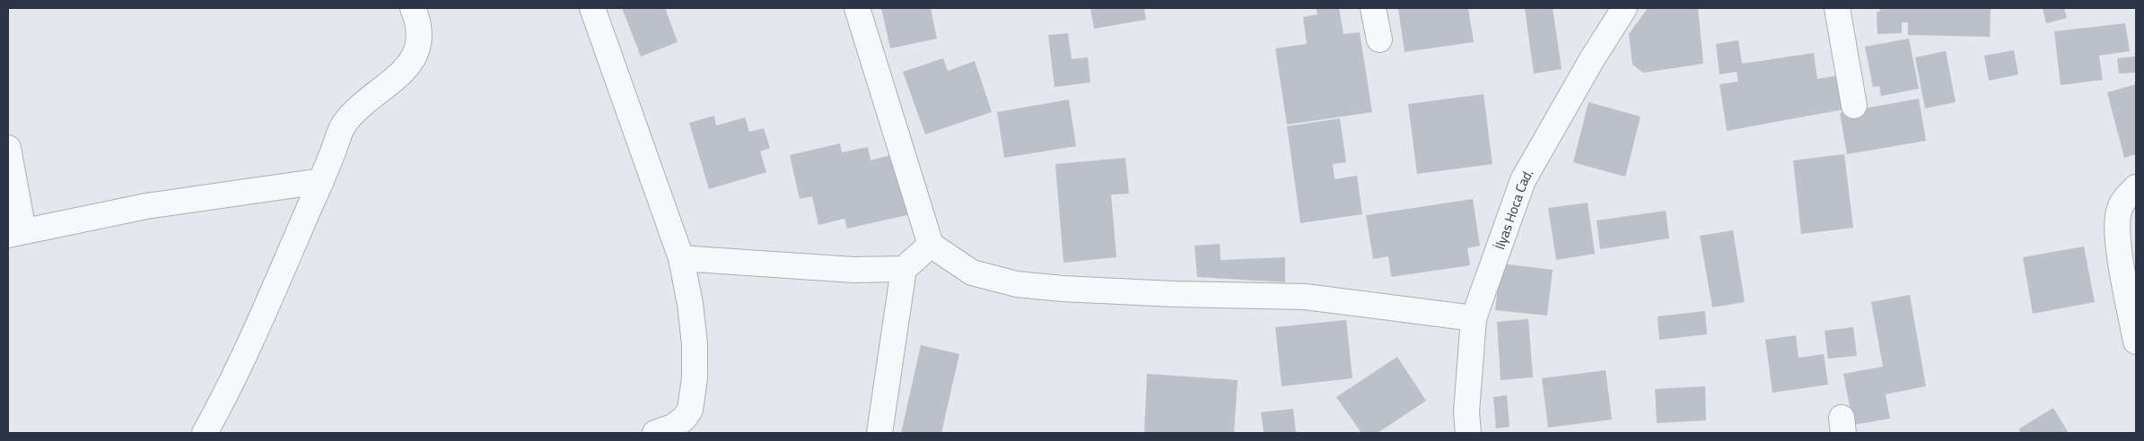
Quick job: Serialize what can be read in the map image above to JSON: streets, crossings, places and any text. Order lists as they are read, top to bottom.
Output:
{
  "streets": {
    "street": ["İlyas Hoca Cad."]
  }
}
